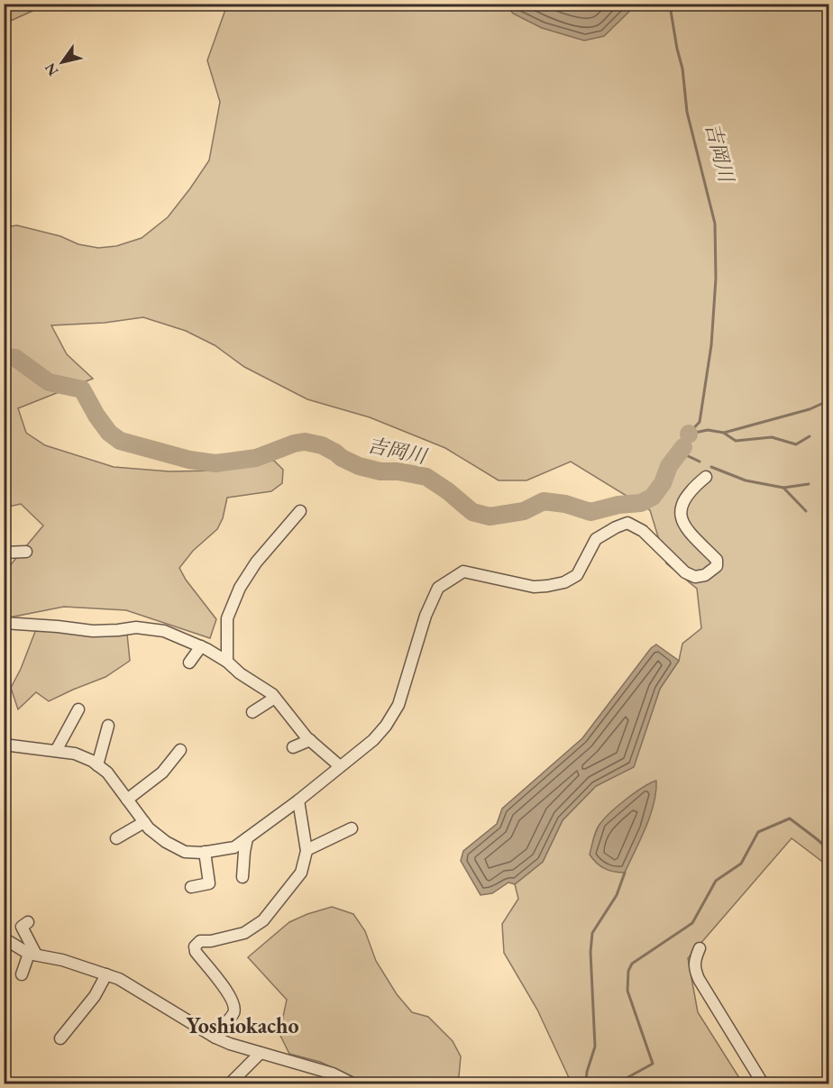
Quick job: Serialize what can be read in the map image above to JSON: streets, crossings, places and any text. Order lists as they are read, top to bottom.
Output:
{
  "districts": ["Yoshiokacho"],
  "water": ["吉岡川"],
  "north": "bottom left"
}
